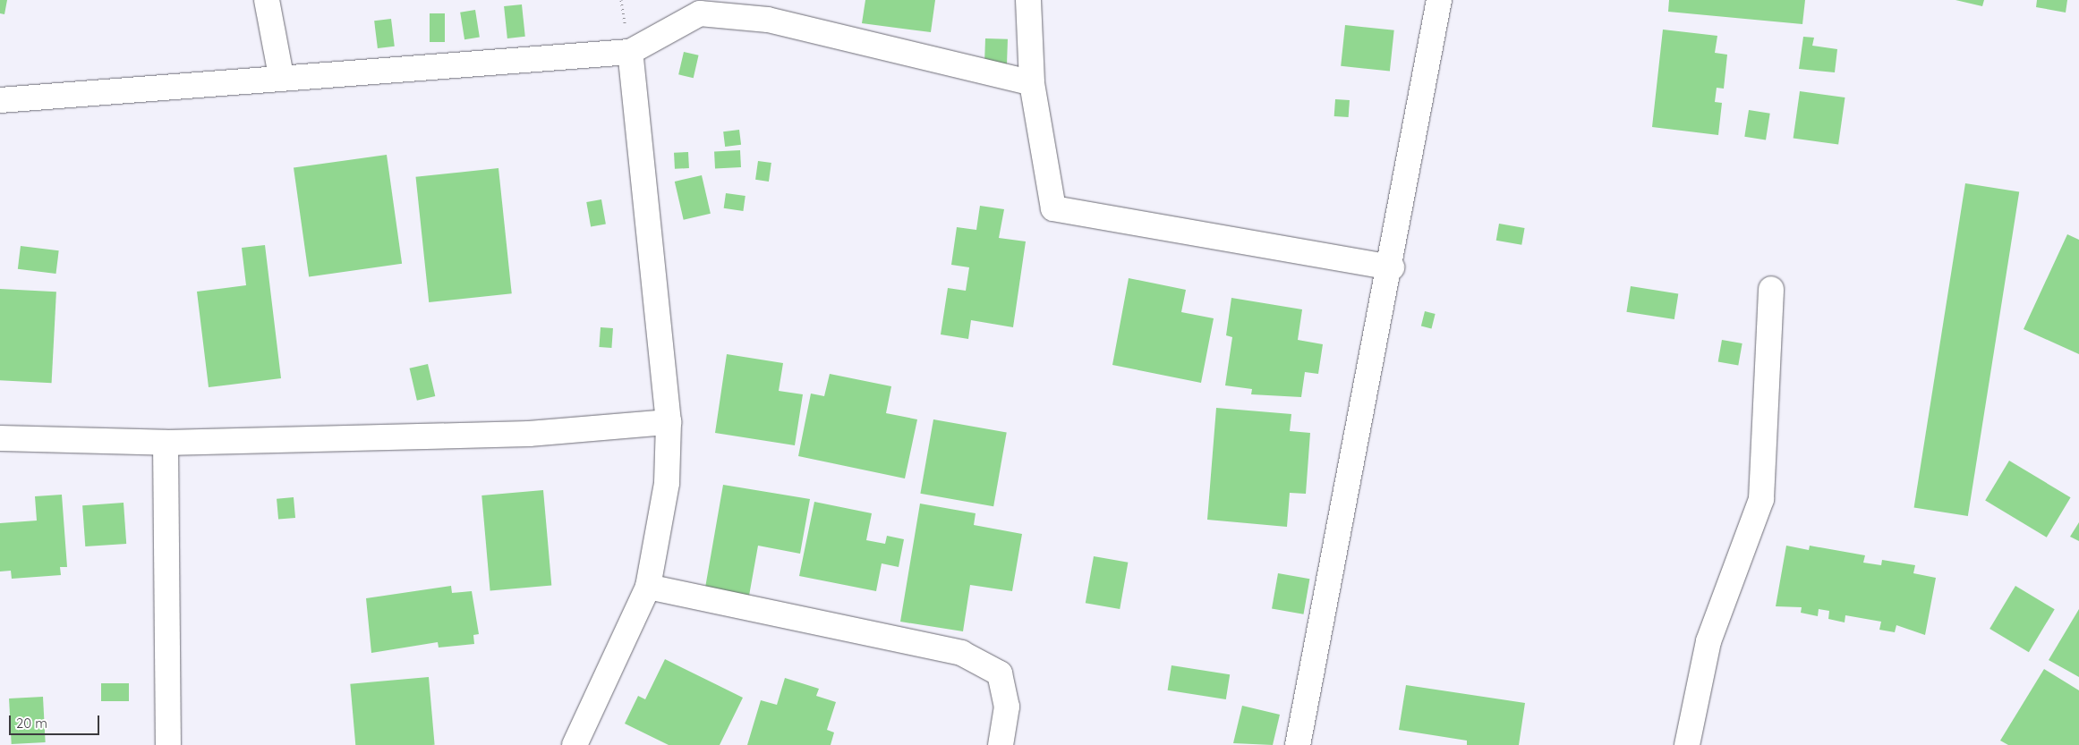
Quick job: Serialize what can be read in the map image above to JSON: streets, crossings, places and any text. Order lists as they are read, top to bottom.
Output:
{
  "scale_bar": "20 m"
}
